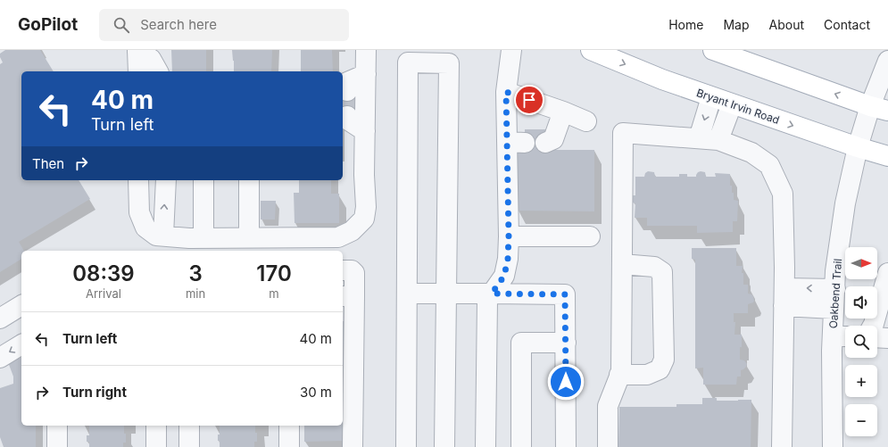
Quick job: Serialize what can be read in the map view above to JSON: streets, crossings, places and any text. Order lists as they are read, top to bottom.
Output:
{
  "streets": {
    "main road": ["Bryant Irvin Road"],
    "street": ["Oakbend Trail"]
  },
  "crossings": [
    ["Bryant Irvin Road", "Oakbend Trail"]
  ],
  "north": "right",
  "page": {
    "header": "GoPilot",
    "search": "Search here",
    "nav": [
      "Home",
      "Map",
      "About",
      "Contact"
    ],
    "turn": ["40 m", "Turn left"],
    "then": "Then",
    "map_buttons": ["+", "−"],
    "eta": [
      "08:39",
      "Arrival",
      "3",
      "min",
      "170",
      "m"
    ],
    "list": [
      {
        "name": "Turn left",
        "value": "40 m"
      },
      {
        "name": "Turn right",
        "value": "30 m"
      }
    ]
  }
}
